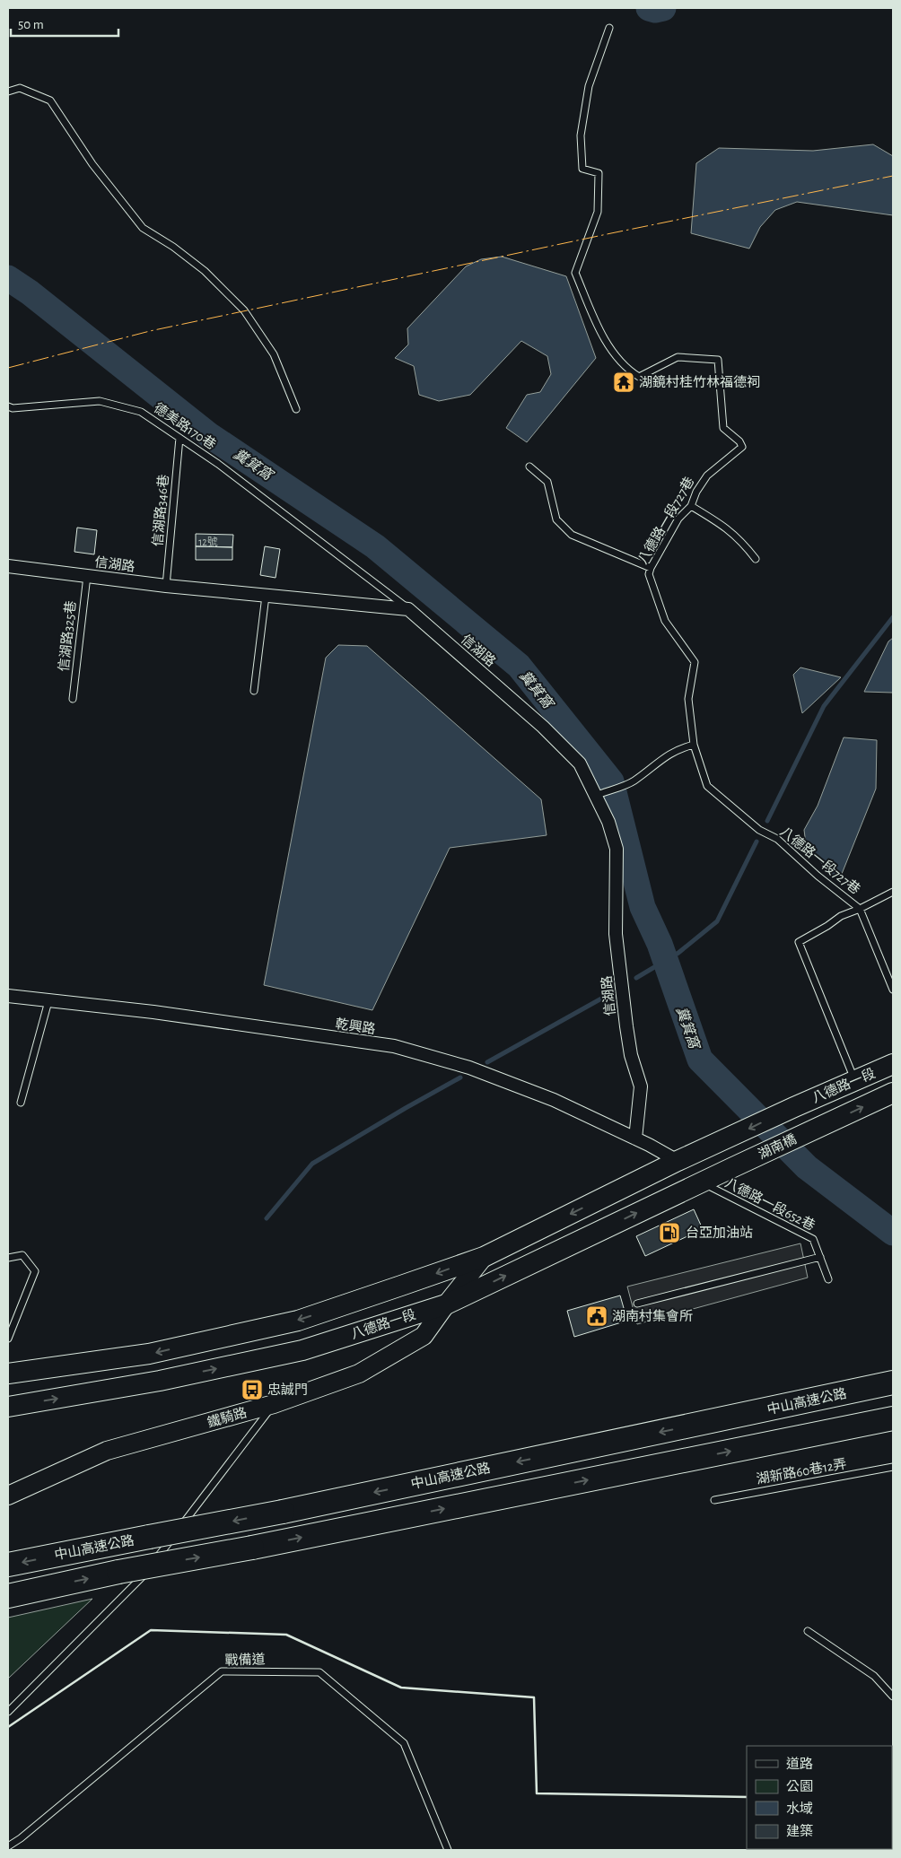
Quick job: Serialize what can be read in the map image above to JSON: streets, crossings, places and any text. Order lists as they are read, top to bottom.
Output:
{
  "streets": {
    "highway": ["中山高速公路"],
    "main road": ["八德路一段", "湖南橋", "鐵騎路"],
    "street": ["信湖路", "乾興路"],
    "lane": [
      "德美路170巷",
      "信湖路346巷",
      "八德路一段727巷",
      "信湖路325巷",
      "八德路一段652巷",
      "湖新路60巷12弄",
      "戰備道"
    ]
  },
  "crossings": [
    ["德美路170巷", "信湖路346巷"],
    ["德美路170巷", "信湖路"],
    ["信湖路346巷", "信湖路"],
    ["信湖路", "信湖路325巷"],
    ["信湖路", "乾興路"],
    ["乾興路", "湖南橋"],
    ["八德路一段", "湖南橋"],
    ["八德路一段", "八德路一段652巷"],
    ["八德路一段", "鐵騎路"]
  ],
  "water": ["糞箕窩"],
  "places": {
    "temple": ["湖鏡村桂竹林福德祠"],
    "fuel station": ["台亞加油站"],
    "public building": ["湖南村集會所"],
    "bus stop": ["忠誠門"]
  },
  "house_numbers": ["12號"],
  "legend": [
    "道路",
    "公園",
    "水域",
    "建築"
  ],
  "scale_bar": "50 m"
}
